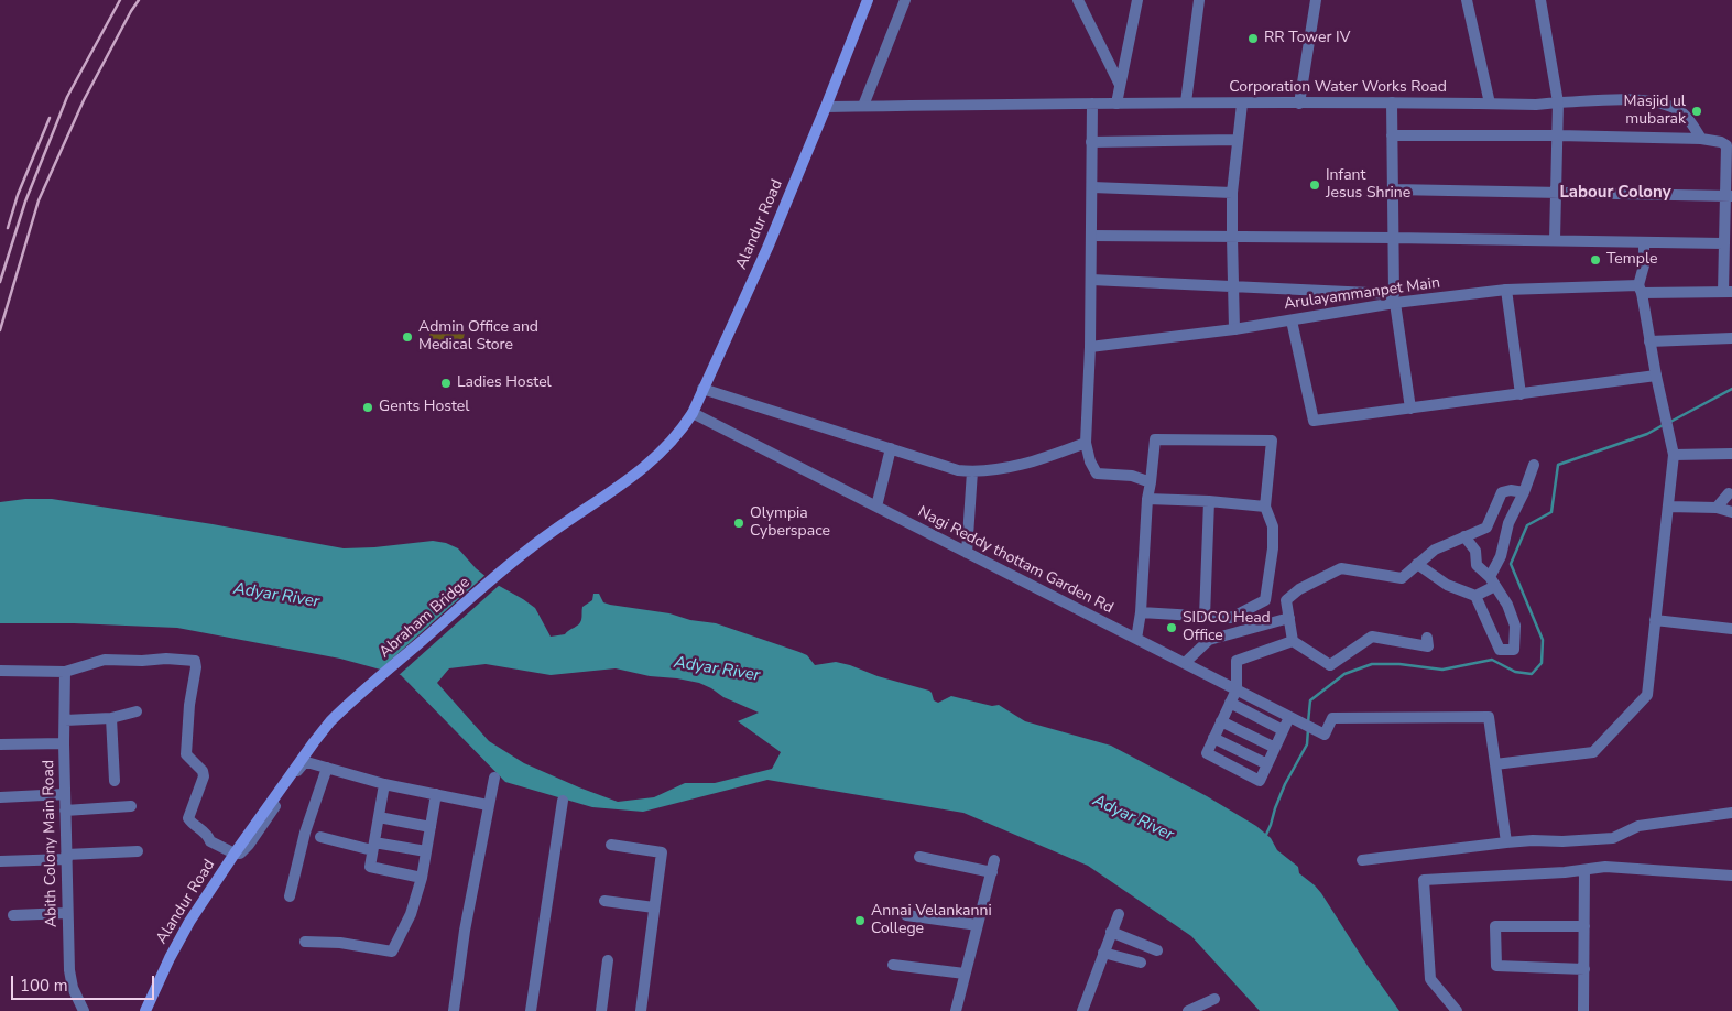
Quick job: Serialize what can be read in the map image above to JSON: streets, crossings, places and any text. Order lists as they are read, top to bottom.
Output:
{
  "streets": {
    "main road": ["Alandur Road", "Abraham Bridge"],
    "street": [
      "Corporation Water Works Road",
      "Arulayammanpet Main",
      "Nagi Reddy thottam Garden Rd",
      "Abith Colony Main Road"
    ]
  },
  "crossings": [
    ["Corporation Water Works Road", "Alandur Road"],
    ["Alandur Road", "Nagi Reddy thottam Garden Rd"],
    ["Alandur Road", "Abraham Bridge"]
  ],
  "districts": ["Labour Colony"],
  "water": ["Adyar River"],
  "places": [
    "RR Tower IV",
    "Masjid ul mubarak",
    "Infant Jesus Shrine",
    "Temple",
    "Admin Office and Medical Store",
    "Ladies Hostel",
    "Gents Hostel",
    "Olympia Cyberspace",
    "SIDCO Head Office",
    "Annai Velankanni College"
  ],
  "scale_bar": "100 m"
}
